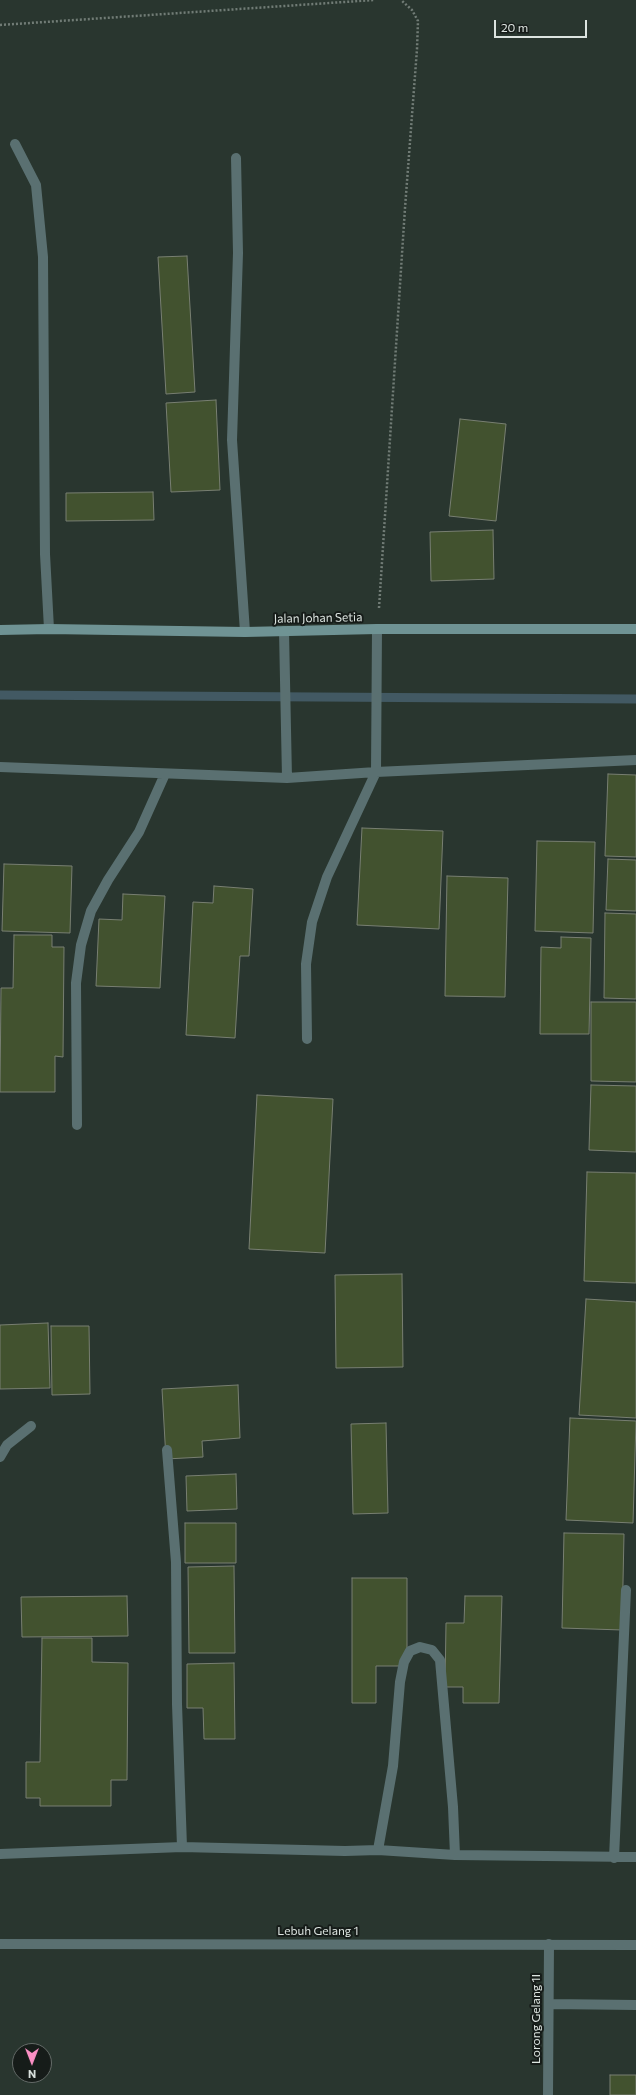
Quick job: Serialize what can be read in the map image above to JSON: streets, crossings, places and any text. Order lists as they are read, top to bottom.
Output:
{
  "streets": {
    "main road": ["Jalan Johan Setia"],
    "street": ["Lebuh Gelang 1", "Lorong Gelang 1I"]
  },
  "crossings": [
    ["Lebuh Gelang 1", "Lorong Gelang 1I"]
  ],
  "scale_bar": "20 m",
  "north": "bottom"
}
